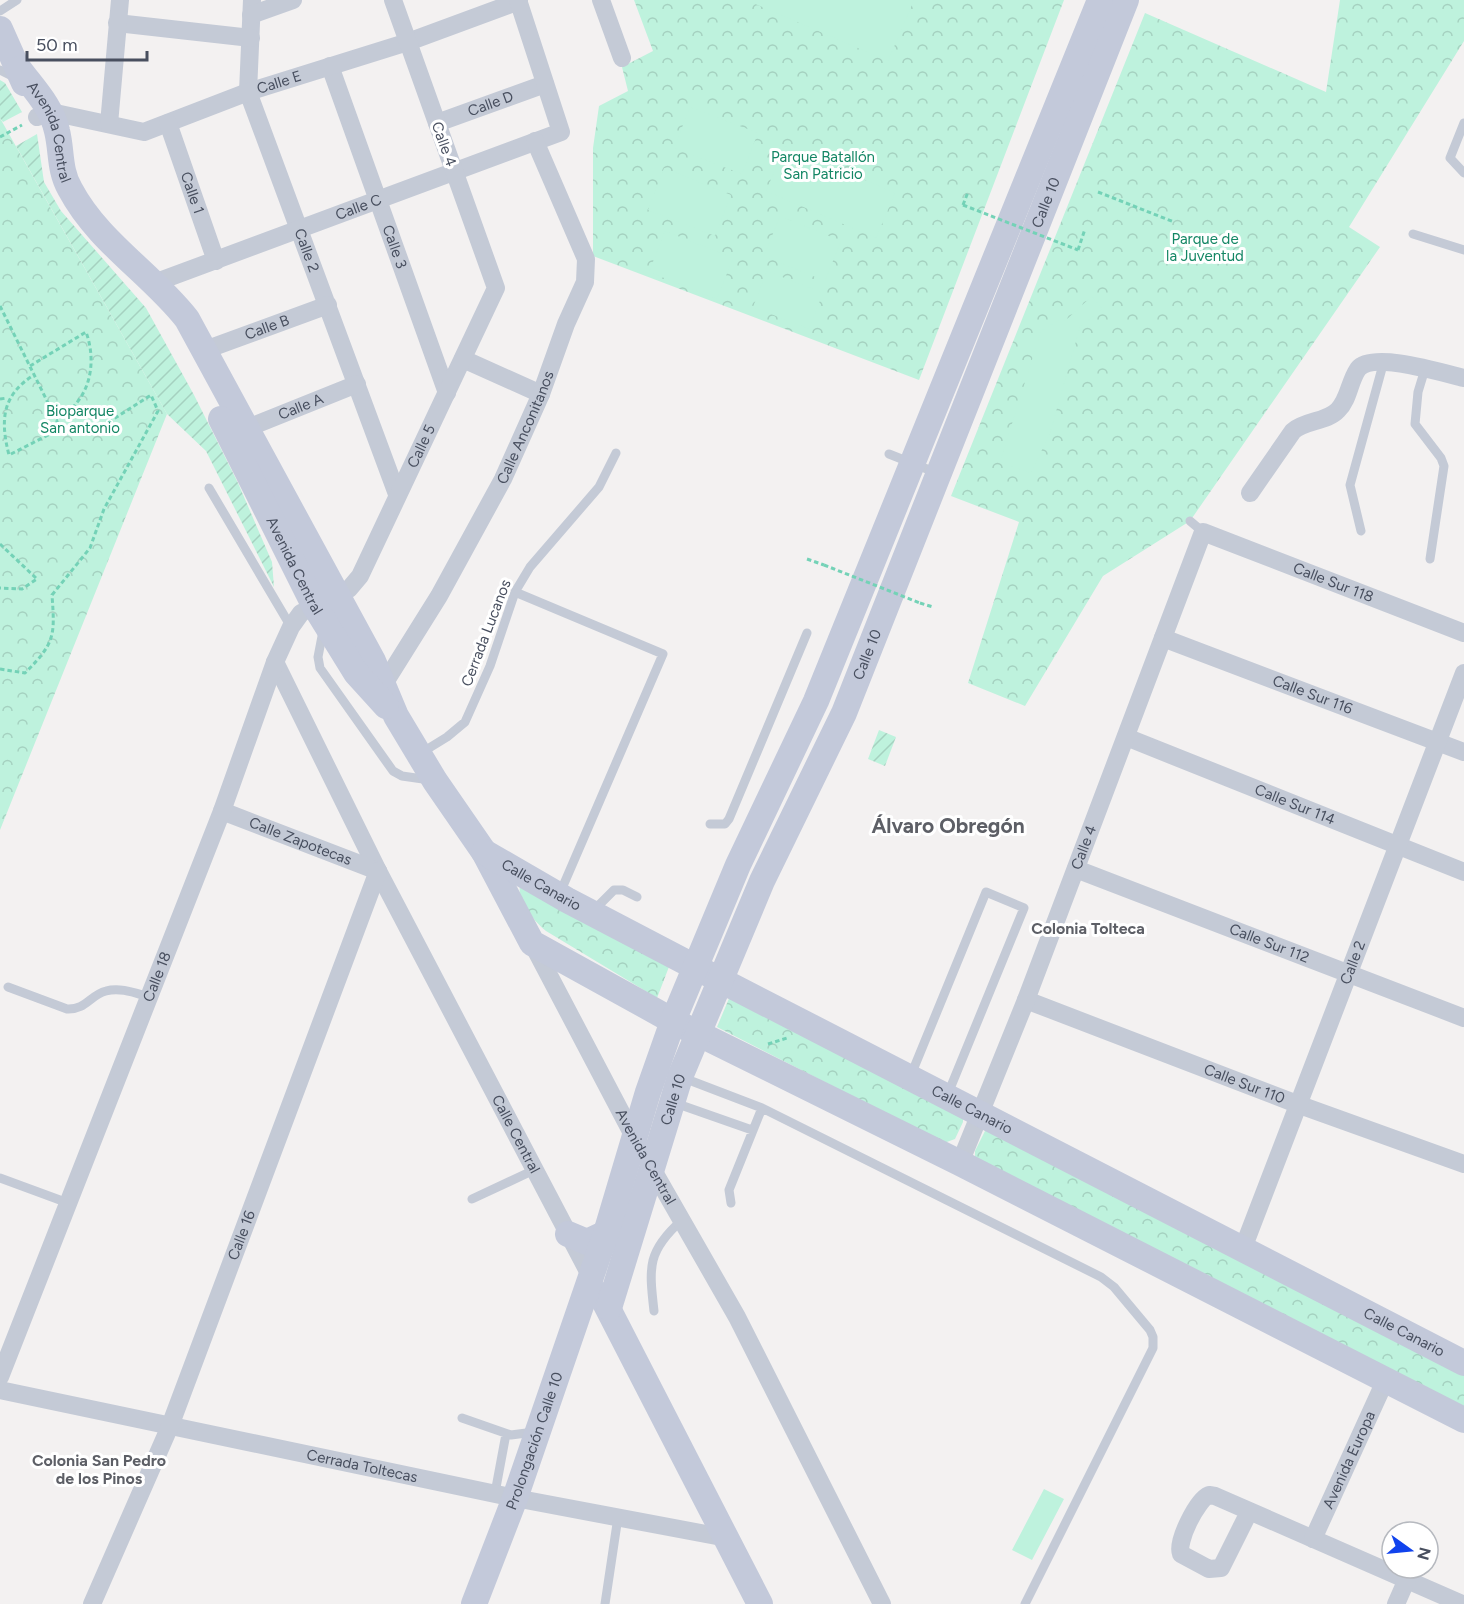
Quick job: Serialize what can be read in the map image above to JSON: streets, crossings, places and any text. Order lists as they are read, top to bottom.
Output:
{
  "streets": {
    "street": [
      "Calle E",
      "Calle D",
      "Avenida Central",
      "Calle 4",
      "Calle 1",
      "Calle 10",
      "Calle C",
      "Calle 3",
      "Calle 2",
      "Calle B",
      "Calle A",
      "Calle Anconitanos",
      "Calle 5",
      "Calle Sur 118",
      "Calle Sur 116",
      "Calle Sur 114",
      "Calle Zapotecas",
      "Calle Canario",
      "Calle Sur 112",
      "Calle 18",
      "Calle Sur 110",
      "Calle Central",
      "Calle 16",
      "Prolongación Calle 10",
      "Avenida Europa",
      "Cerrada Toltecas"
    ],
    "lane": ["Cerrada Lucanos"]
  },
  "crossings": [
    ["Calle E", "Avenida Central"],
    ["Calle E", "Calle 4"],
    ["Calle E", "Calle 1"],
    ["Calle E", "Calle 3"],
    ["Calle E", "Calle 2"],
    ["Calle D", "Calle 4"],
    ["Calle D", "Calle C"],
    ["Avenida Central", "Calle 10"],
    ["Avenida Central", "Calle C"],
    ["Avenida Central", "Calle B"],
    ["Avenida Central", "Calle A"],
    ["Avenida Central", "Calle Anconitanos"],
    ["Avenida Central", "Calle 5"],
    ["Avenida Central", "Cerrada Lucanos"],
    ["Avenida Central", "Calle Canario"],
    ["Avenida Central", "Calle 18"],
    ["Calle 4", "Calle C"],
    ["Calle 4", "Calle 5"],
    ["Calle 4", "Calle Sur 118"],
    ["Calle 4", "Calle Sur 116"],
    ["Calle 4", "Calle Sur 114"],
    ["Calle 4", "Calle Canario"],
    ["Calle 4", "Calle Sur 112"],
    ["Calle 4", "Calle Sur 110"],
    ["Calle 1", "Calle C"],
    ["Calle 10", "Calle Canario"],
    ["Calle 10", "Calle Central"],
    ["Calle 10", "Prolongación Calle 10"],
    ["Calle C", "Calle 3"],
    ["Calle C", "Calle 2"],
    ["Calle C", "Calle Anconitanos"],
    ["Calle 3", "Calle 5"],
    ["Calle 2", "Calle B"],
    ["Calle 2", "Calle A"],
    ["Calle 2", "Calle 5"],
    ["Calle 2", "Calle Sur 116"],
    ["Calle 2", "Calle Sur 114"],
    ["Calle 2", "Calle Canario"],
    ["Calle 2", "Calle Sur 112"],
    ["Calle 2", "Calle Sur 110"],
    ["Calle 5", "Calle 18"],
    ["Calle Zapotecas", "Calle 18"],
    ["Calle Zapotecas", "Calle Central"],
    ["Calle Zapotecas", "Calle 16"],
    ["Calle 18", "Calle Central"],
    ["Calle Central", "Calle 16"],
    ["Calle Central", "Prolongación Calle 10"],
    ["Calle Central", "Cerrada Toltecas"],
    ["Calle 16", "Cerrada Toltecas"],
    ["Prolongación Calle 10", "Cerrada Toltecas"]
  ],
  "districts": ["Álvaro Obregón", "Colonia Tolteca", "Colonia San Pedro de los Pinos"],
  "parks": ["Parque Batallón San Patricio", "Parque de la Juventud", "Bioparque San antonio"],
  "scale_bar": "50 m",
  "north": "right"
}
